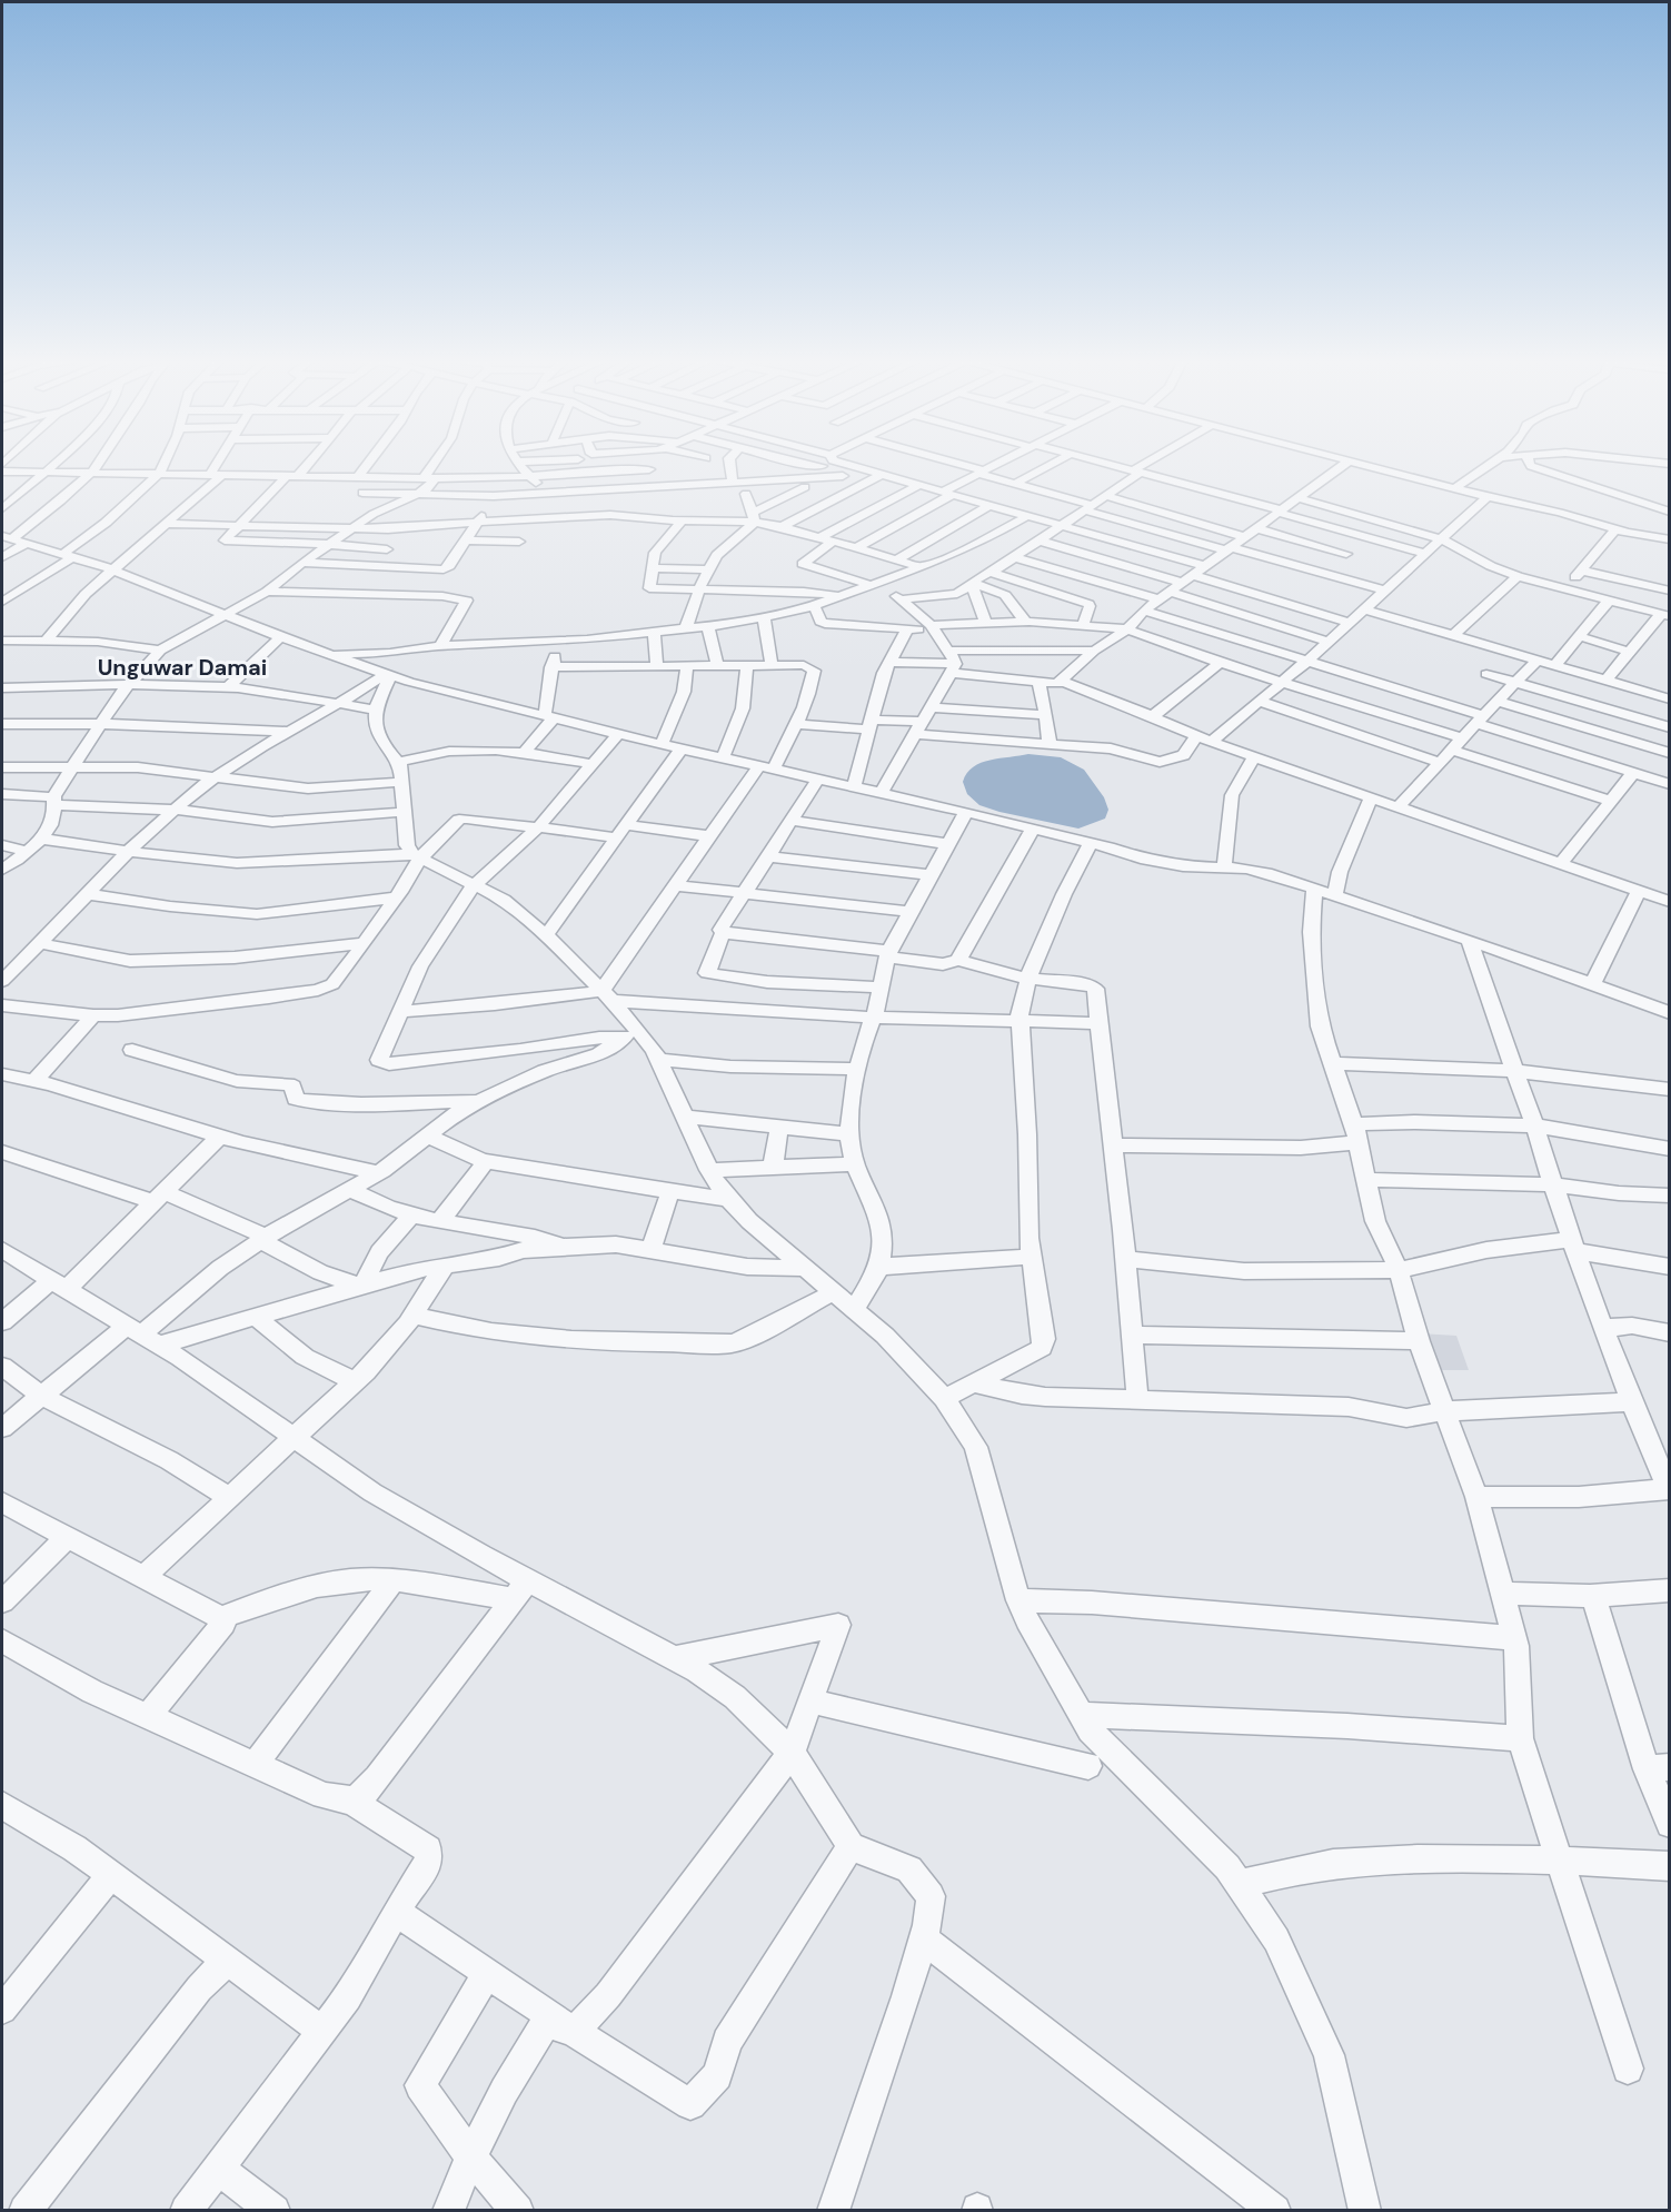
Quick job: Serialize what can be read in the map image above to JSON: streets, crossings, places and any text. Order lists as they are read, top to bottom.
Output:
{
  "districts": ["Unguwar Damai"]
}
